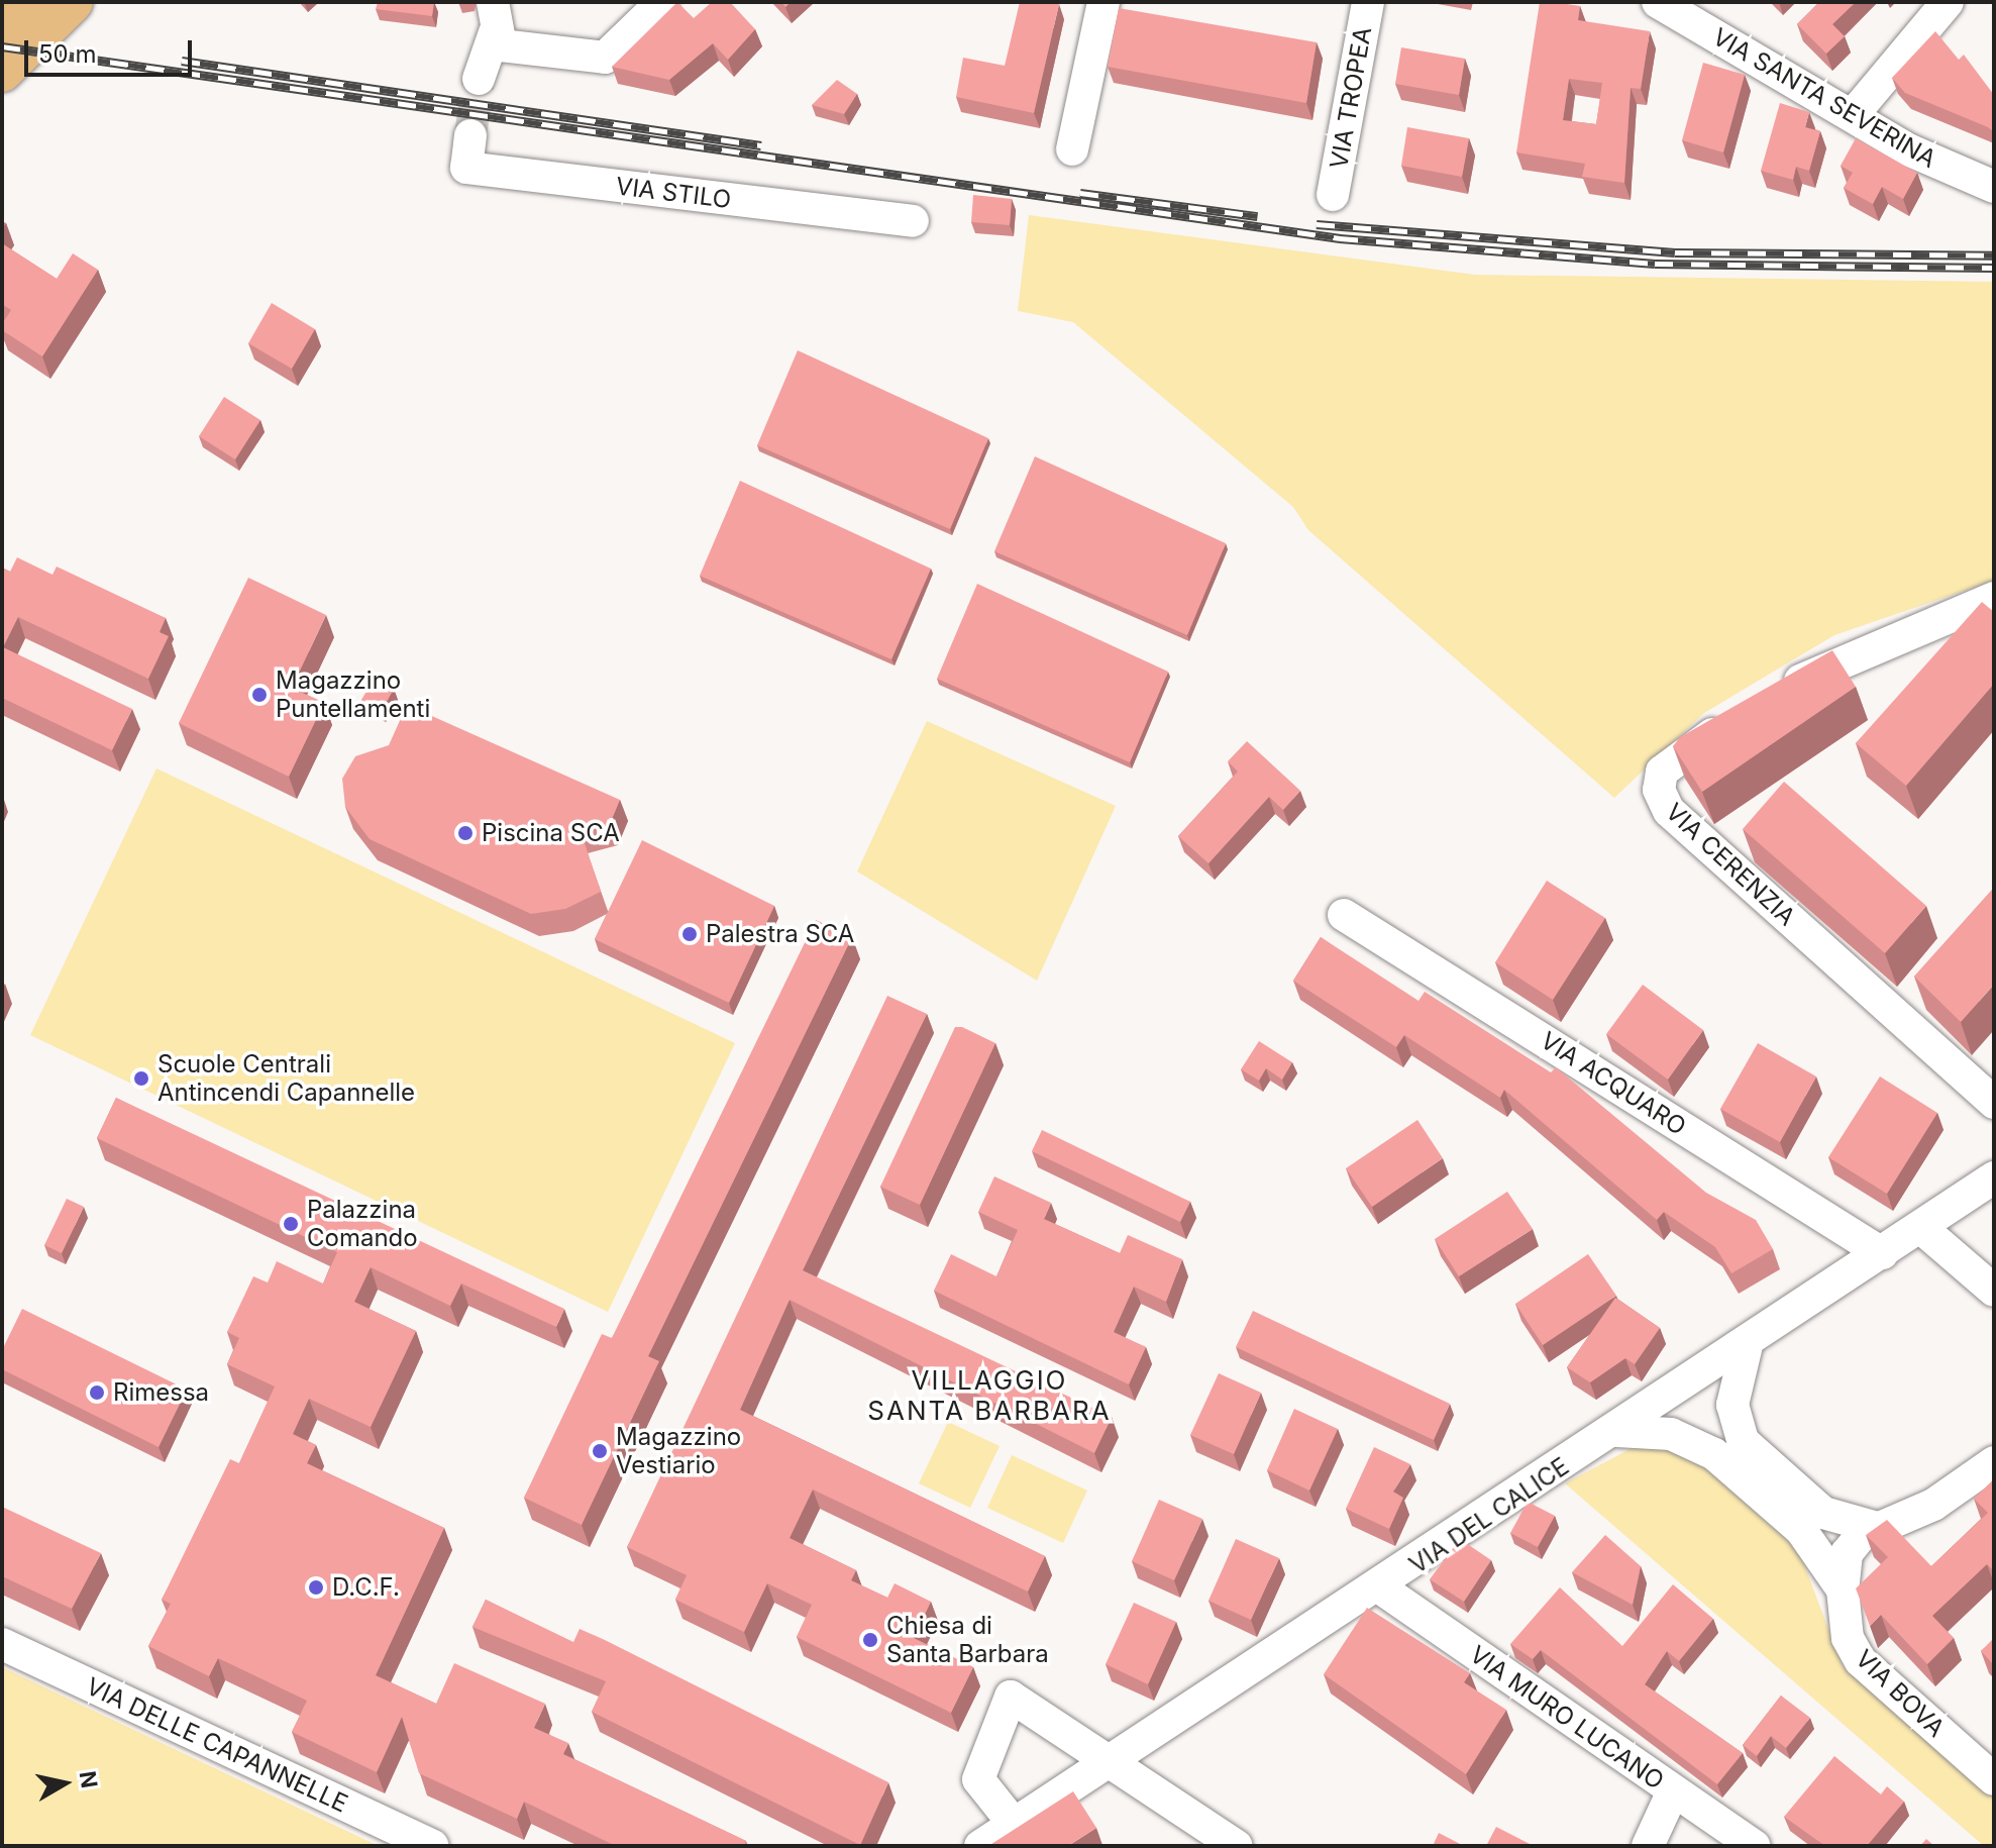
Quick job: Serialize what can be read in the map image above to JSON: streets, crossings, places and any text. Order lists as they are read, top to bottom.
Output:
{
  "streets": {
    "street": [
      "VIA TROPEA",
      "VIA SANTA SEVERINA",
      "VIA STILO",
      "VIA CERENZIA",
      "VIA ACQUARO",
      "VIA DEL CALICE",
      "VIA BOVA",
      "VIA MURO LUCANO",
      "VIA DELLE CAPANNELLE"
    ]
  },
  "crossings": [
    ["VIA ACQUARO", "VIA DEL CALICE"],
    ["VIA DEL CALICE", "VIA BOVA"],
    ["VIA DEL CALICE", "VIA MURO LUCANO"]
  ],
  "districts": ["VILLAGGIO SANTA BARBARA"],
  "places": [
    "Magazzino Puntellamenti",
    "Piscina SCA",
    "Palestra SCA",
    "Scuole Centrali Antincendi Capannelle",
    "Palazzina Comando",
    "Rimessa",
    "Magazzino Vestiario",
    "D.C.F.",
    "Chiesa di Santa Barbara"
  ],
  "scale_bar": "50 m",
  "north": "right"
}
